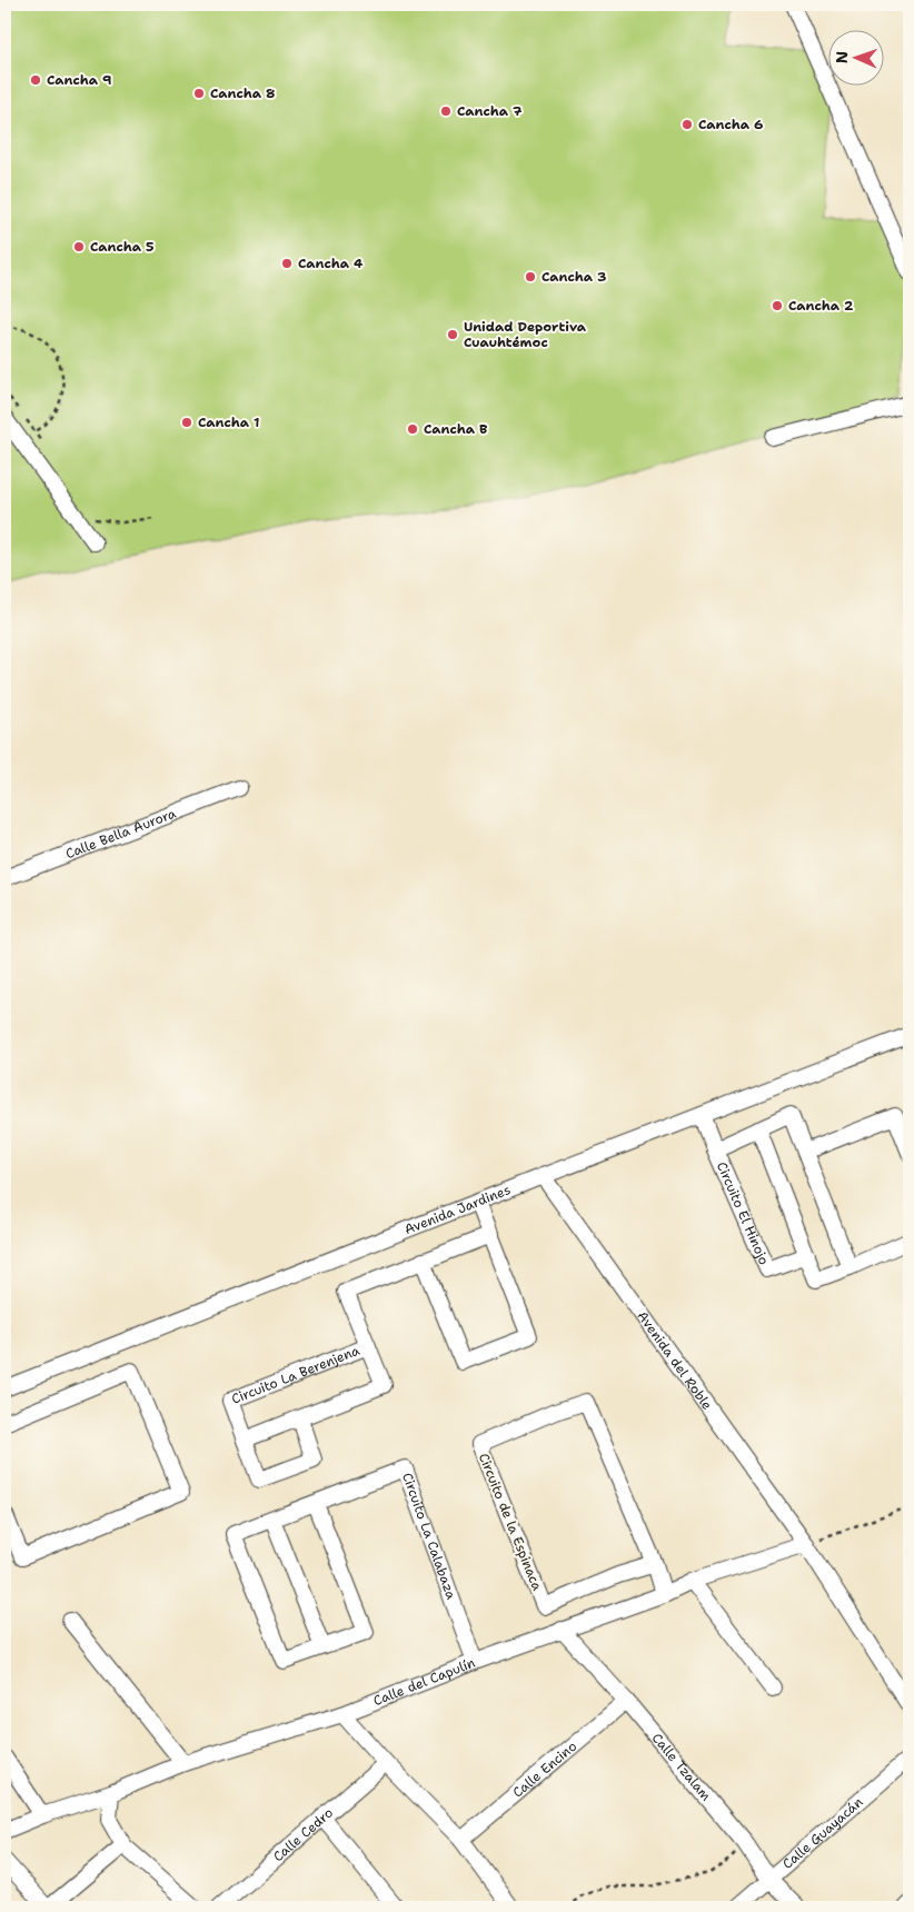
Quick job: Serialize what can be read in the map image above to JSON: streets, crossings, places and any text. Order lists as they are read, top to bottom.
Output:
{
  "streets": {
    "street": [
      "Calle Bella Aurora",
      "Avenida Jardines",
      "Circuito El Hinojo",
      "Avenida del Roble",
      "Circuito La Berenjena",
      "Circuito de la Espinaca",
      "Circuito La Calabaza",
      "Calle del Capulín",
      "Calle Tzalam",
      "Calle Encino",
      "Calle Guayacán",
      "Calle Cedro"
    ]
  },
  "crossings": [
    ["Avenida Jardines", "Circuito El Hinojo"],
    ["Avenida Jardines", "Avenida del Roble"],
    ["Avenida del Roble", "Calle del Capulín"],
    ["Circuito de la Espinaca", "Calle del Capulín"],
    ["Circuito La Calabaza", "Calle del Capulín"],
    ["Calle del Capulín", "Calle Tzalam"],
    ["Calle Tzalam", "Calle Encino"],
    ["Calle Tzalam", "Calle Guayacán"]
  ],
  "places": [
    "Cancha 9",
    "Cancha 8",
    "Cancha 7",
    "Cancha 6",
    "Cancha 5",
    "Cancha 4",
    "Cancha 3",
    "Cancha 2",
    "Unidad Deportiva Cuauhtémoc",
    "Cancha 1",
    "Cancha B"
  ],
  "north": "left"
}
